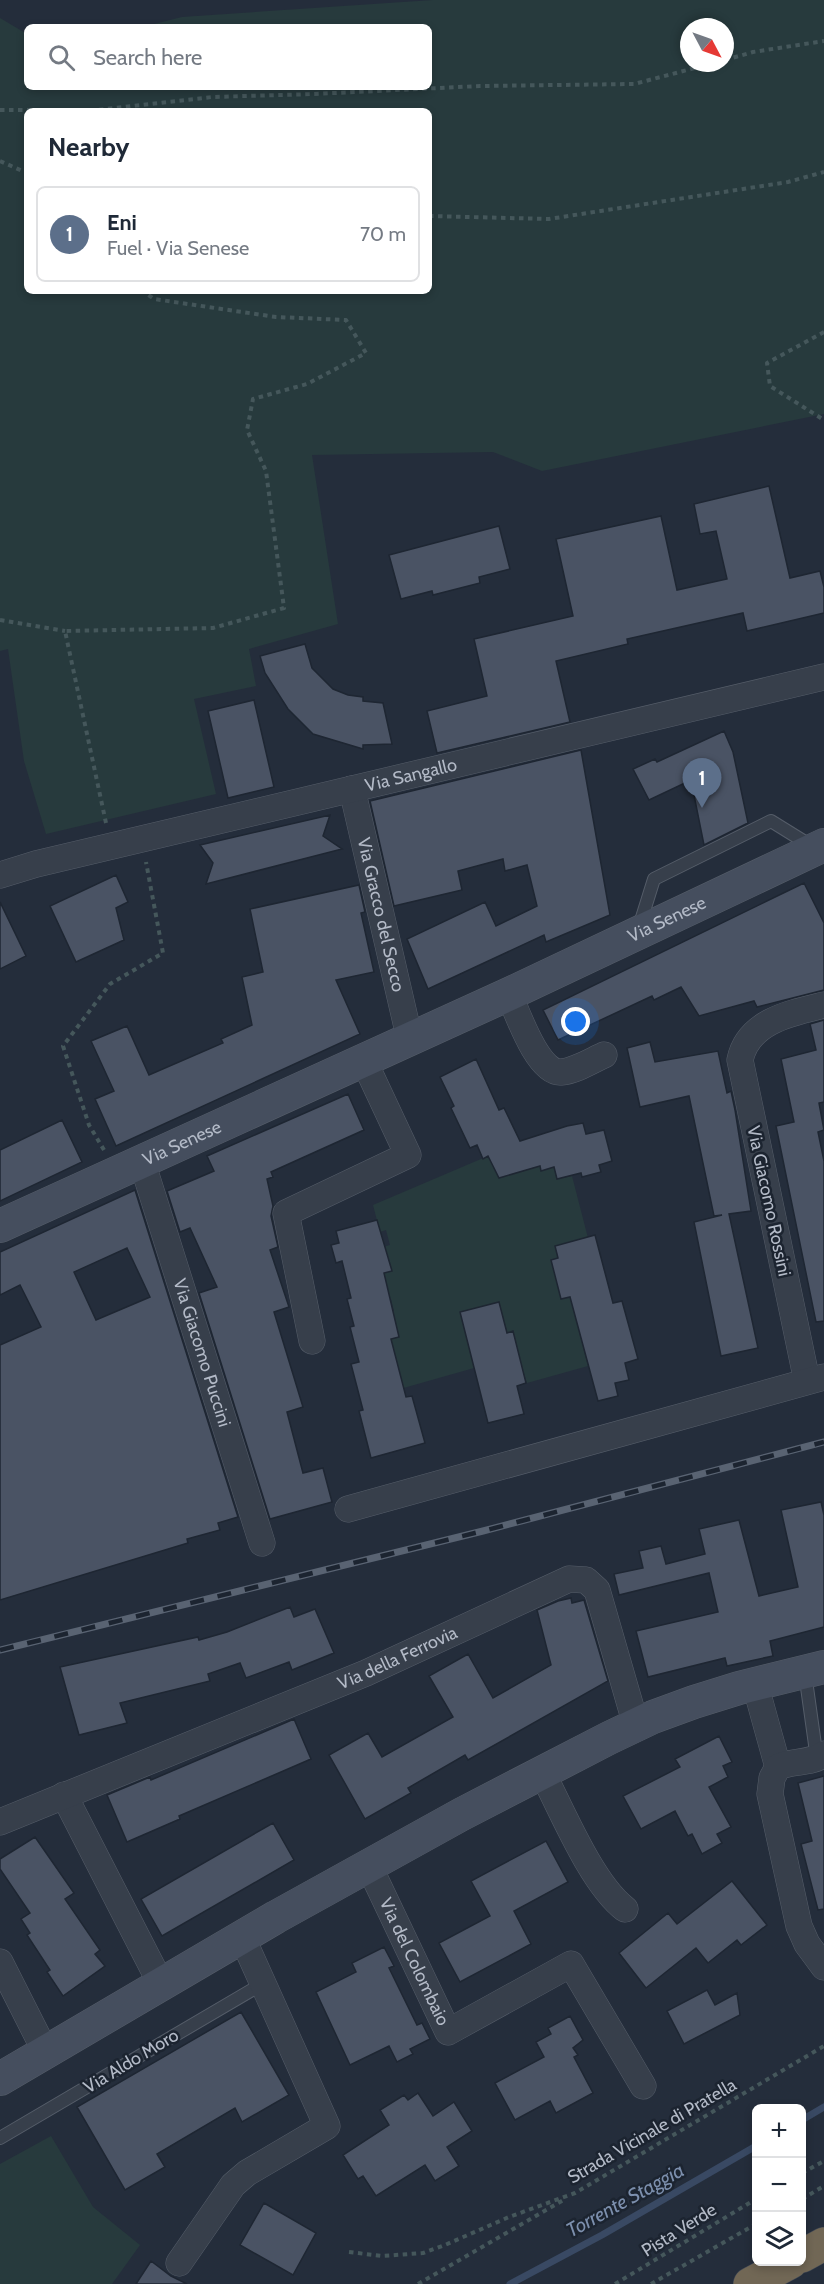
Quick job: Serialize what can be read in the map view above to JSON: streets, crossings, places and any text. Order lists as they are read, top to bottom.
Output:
{
  "streets": {
    "main road": ["Via Senese"],
    "street": [
      "Via Sangallo",
      "Via Gracco del Secco",
      "Via Giacomo Rossini",
      "Via Giacomo Puccini",
      "Via della Ferrovia",
      "Via del Colombaio"
    ],
    "lane": ["Via Aldo Moro"],
    "path": ["Strada Vicinale di Pratella", "Pista Verde"]
  },
  "crossings": [
    ["Via Sangallo", "Via Gracco del Secco"],
    ["Via Gracco del Secco", "Via Senese"],
    ["Via Senese", "Via Giacomo Puccini"]
  ],
  "water": ["Torrente Staggia"],
  "north": "bottom right",
  "page": {
    "search": "Search here",
    "heading": "Nearby",
    "list": [
      {
        "mark": "1",
        "name": "Eni",
        "note": "Fuel · Via Senese",
        "value": "70 m"
      }
    ],
    "pins": "1",
    "map_buttons": ["+", "−"]
  }
}
